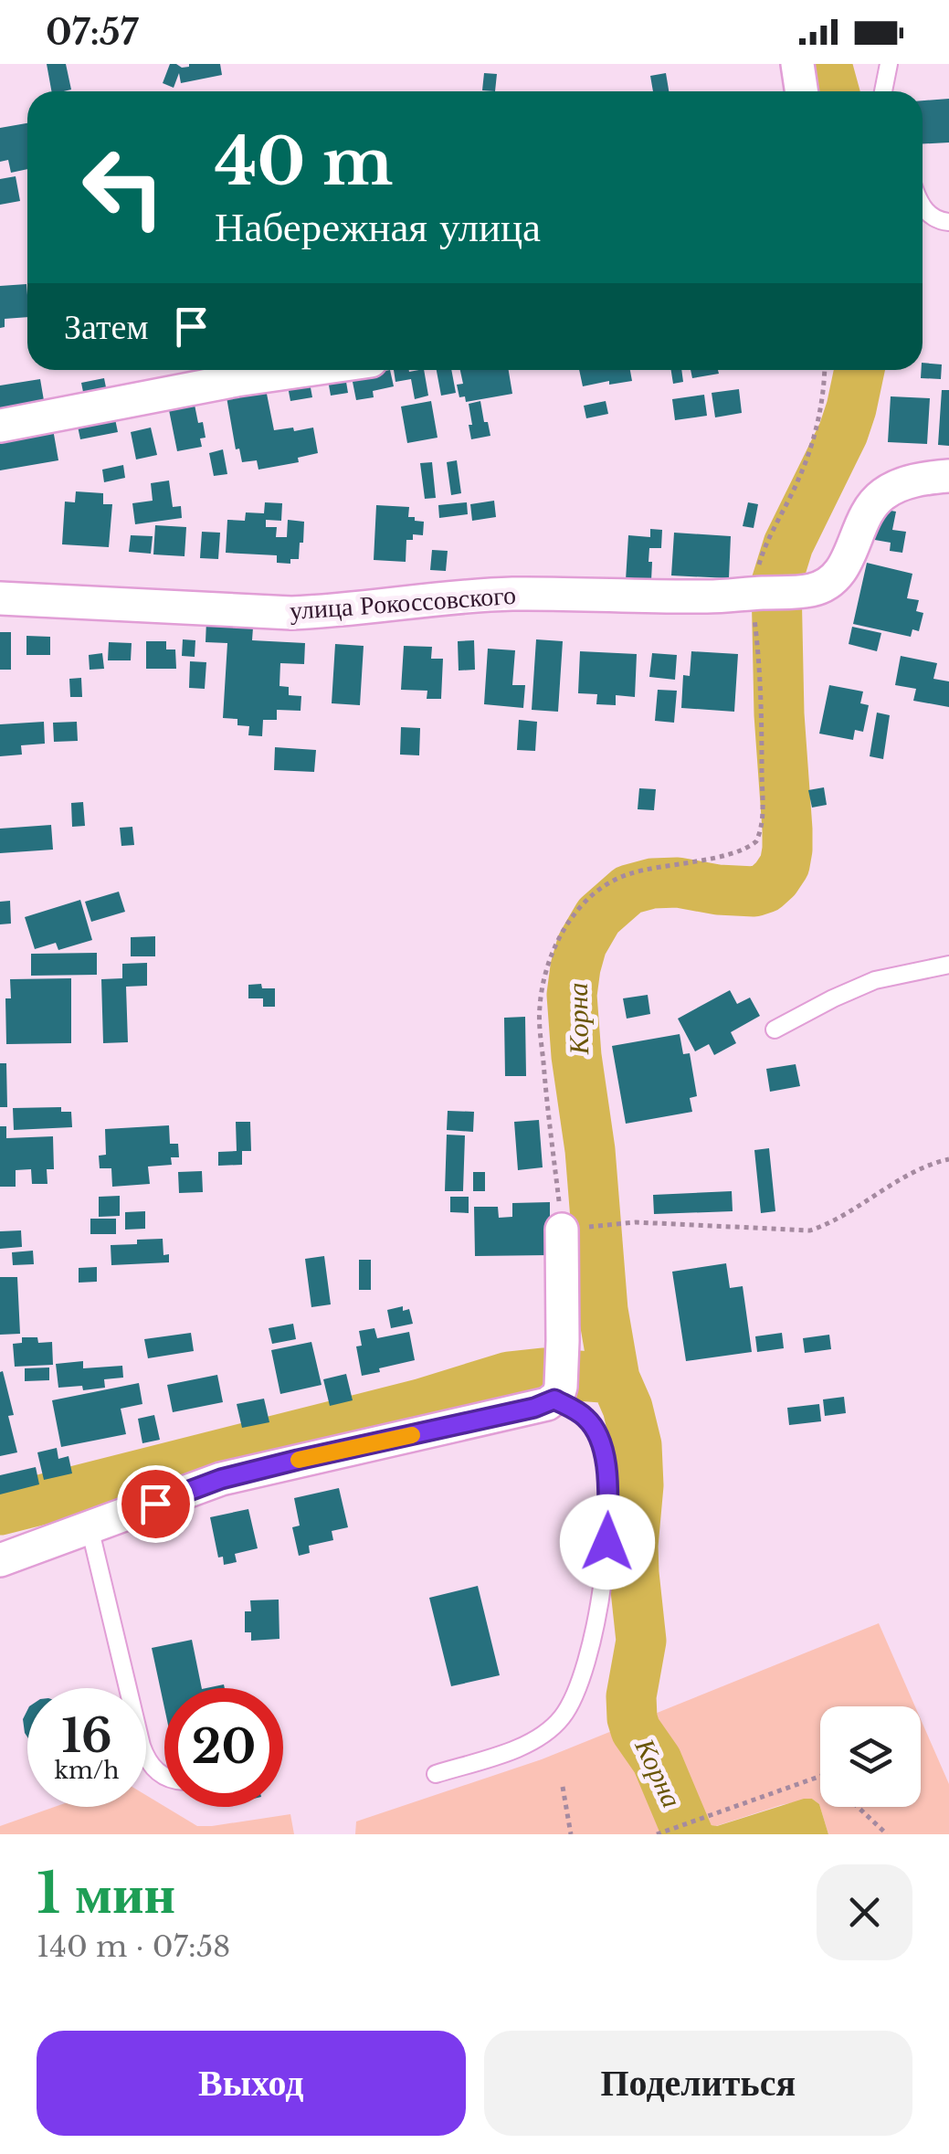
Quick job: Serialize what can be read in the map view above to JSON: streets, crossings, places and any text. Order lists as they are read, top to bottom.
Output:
{
  "streets": {
    "street": ["улица Рокоссовского"]
  },
  "water": ["Корна"],
  "page": {
    "status": "07:57",
    "turn": ["40 m", "Набережная улица"],
    "then": "Затем",
    "speed": "16 km/h",
    "limit": "20",
    "heading": ["1 мин", "140 m · 07:58"],
    "buttons": ["Выход", "Поделиться"]
  }
}
